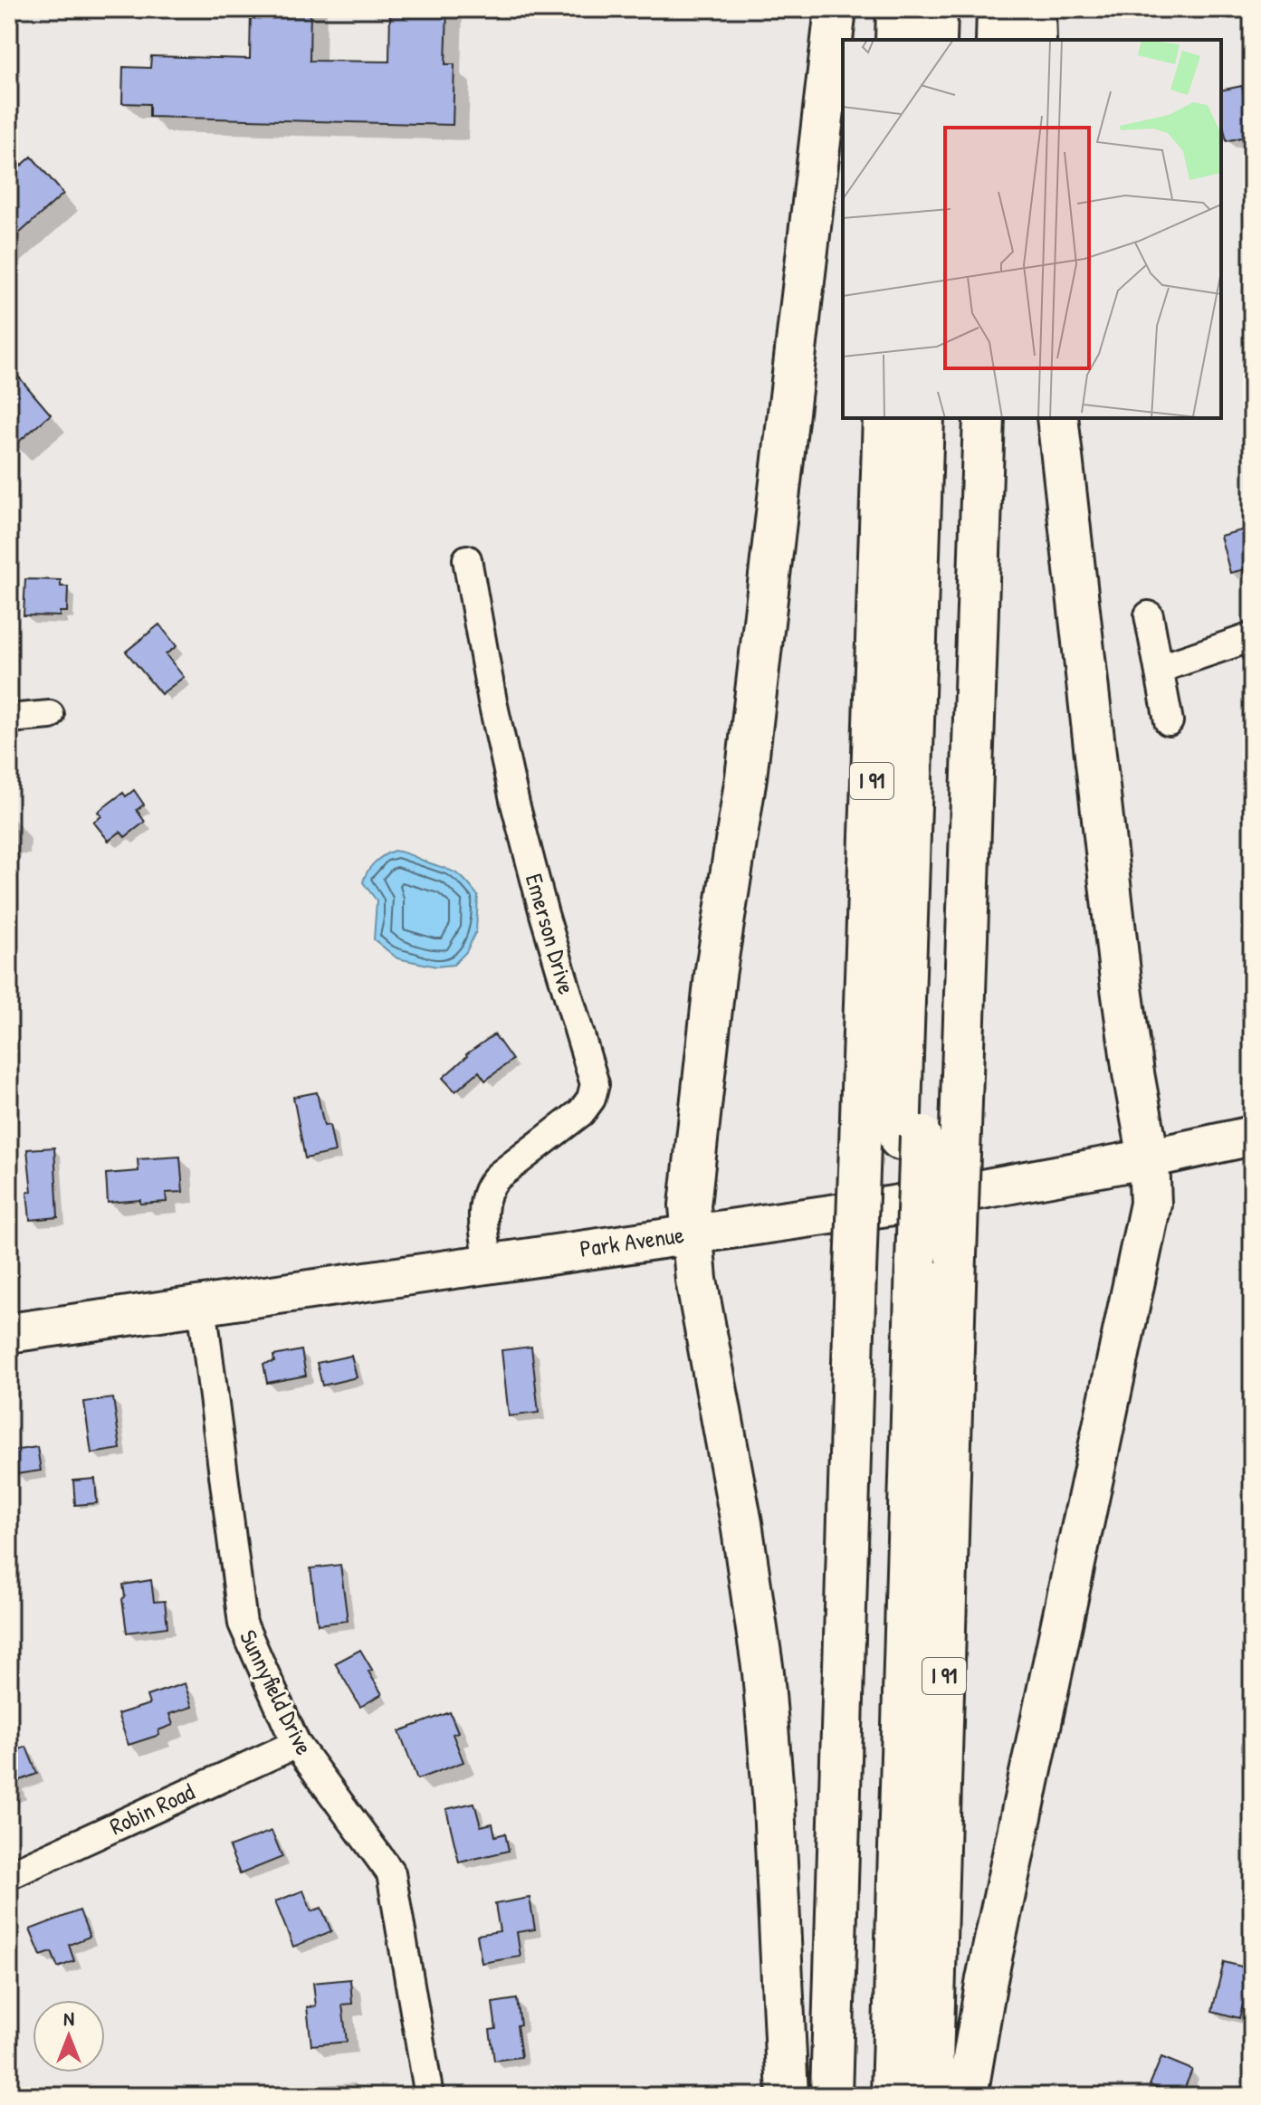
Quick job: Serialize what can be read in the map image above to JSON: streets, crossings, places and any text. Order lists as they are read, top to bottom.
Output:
{
  "streets": {
    "highway": ["I 91"],
    "main road": ["Park Avenue"],
    "street": ["Emerson Drive", "Sunnyfield Drive", "Robin Road"]
  },
  "crossings": [
    ["Emerson Drive", "Park Avenue"],
    ["Park Avenue", "Sunnyfield Drive"],
    ["Sunnyfield Drive", "Robin Road"]
  ],
  "north": "top"
}
